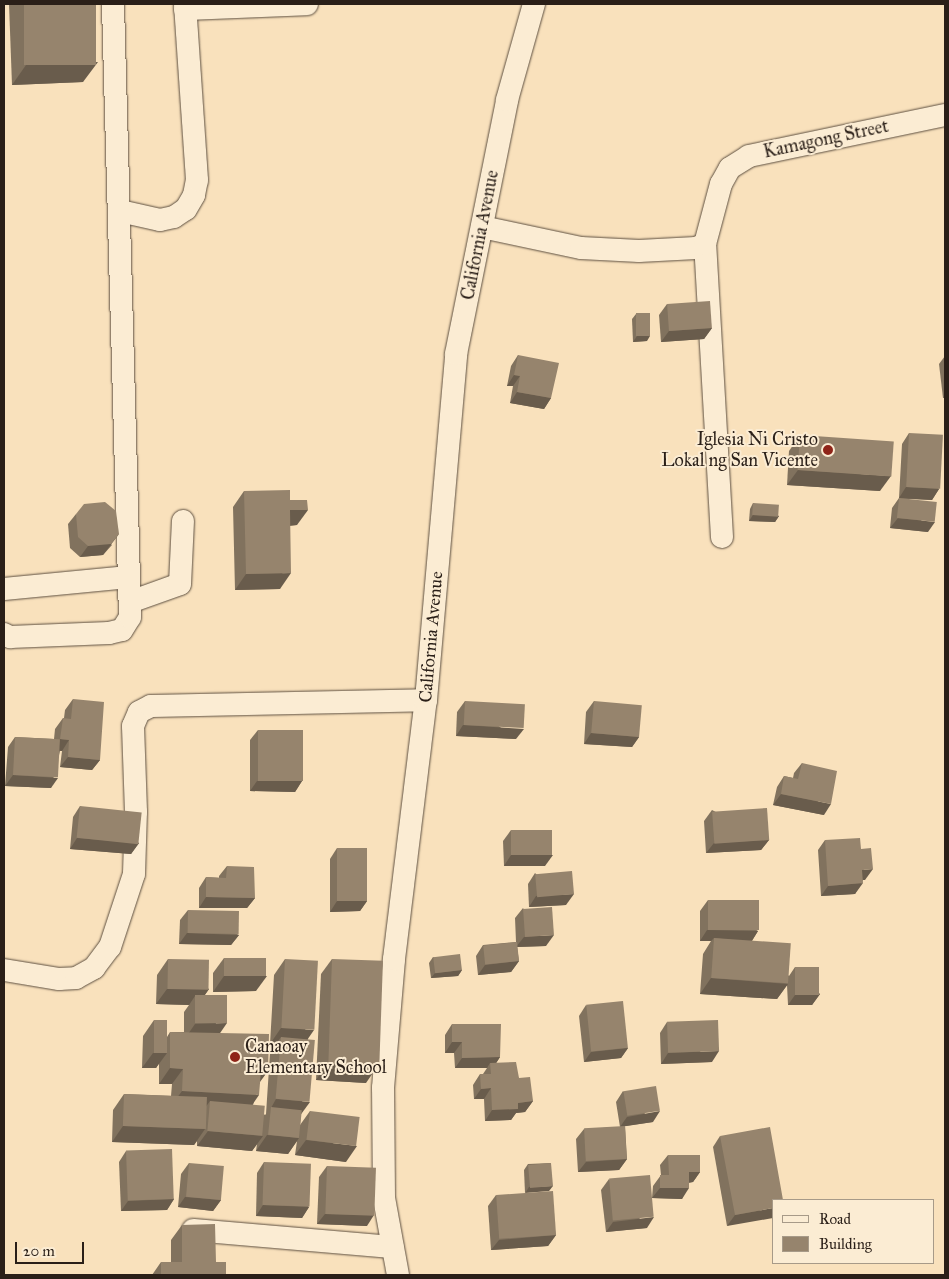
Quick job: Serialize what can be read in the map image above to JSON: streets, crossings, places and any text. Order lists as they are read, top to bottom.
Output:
{
  "streets": {
    "street": ["Kamagong Street", "California Avenue"]
  },
  "places": ["Iglesia Ni Cristo Lokal ng San Vicente", "Canaoay Elementary School"],
  "legend": ["Road", "Building"],
  "scale_bar": "20 m"
}
